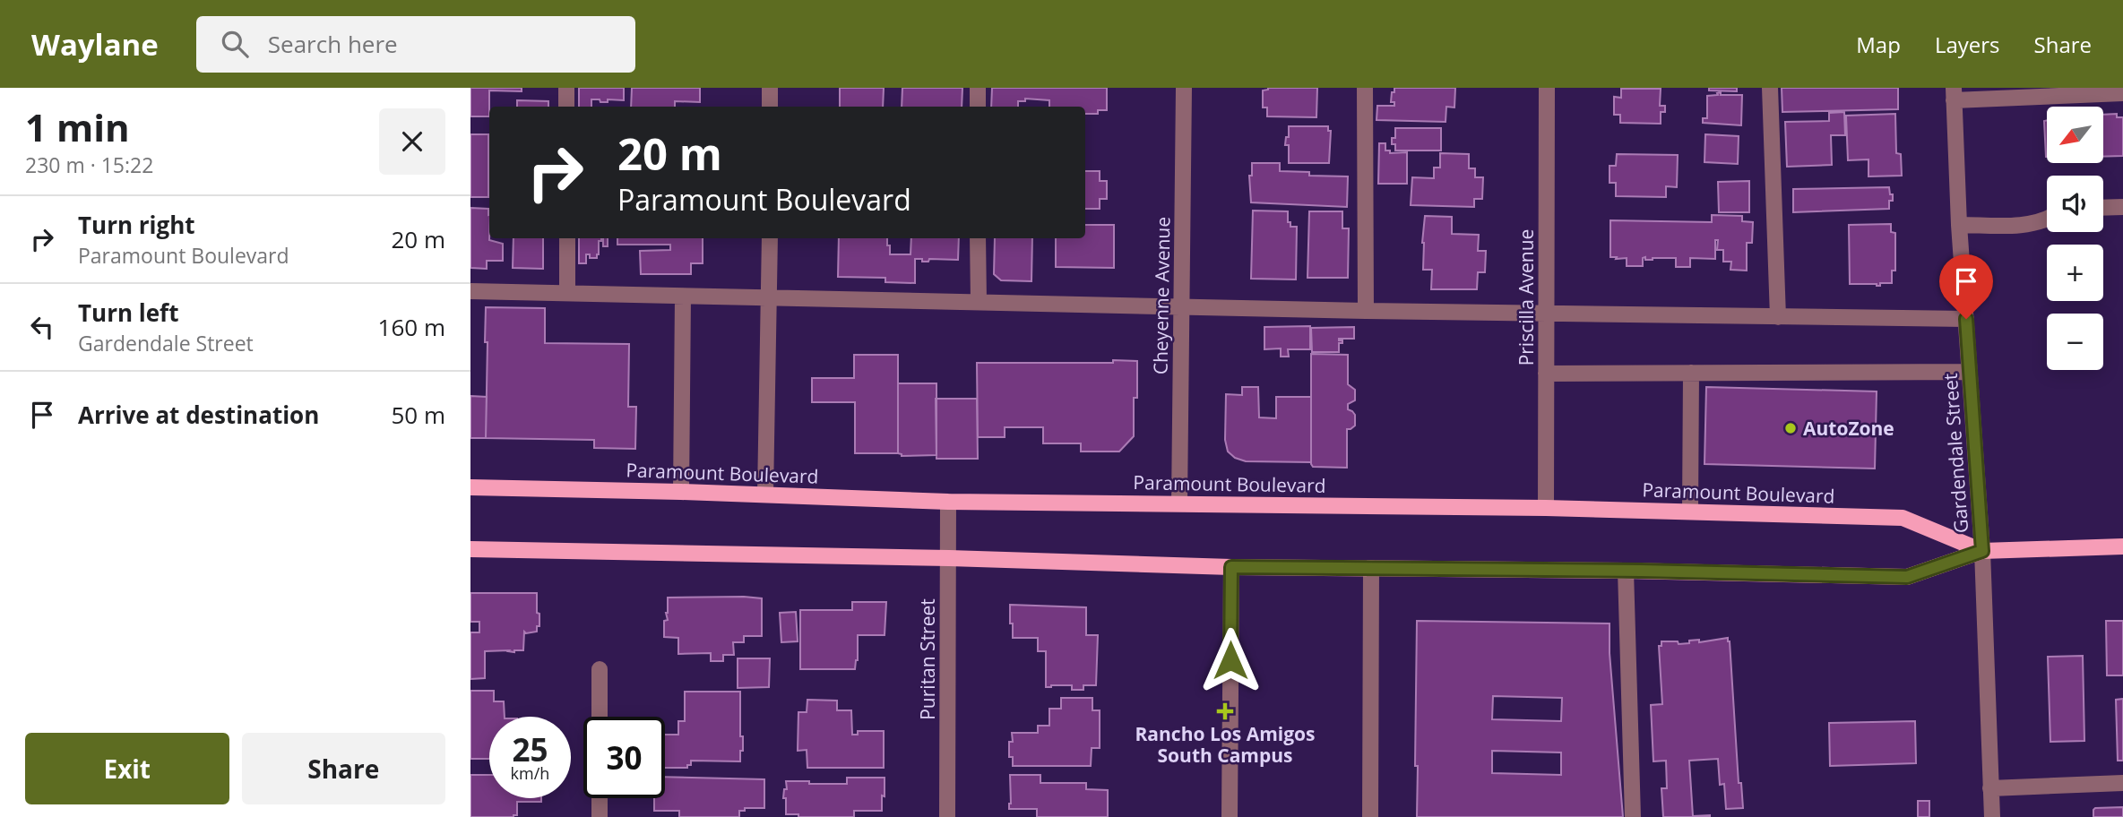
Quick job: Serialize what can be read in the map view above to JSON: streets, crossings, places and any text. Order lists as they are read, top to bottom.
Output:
{
  "streets": {
    "main road": ["Paramount Boulevard"],
    "street": [
      "Cheyenne Avenue",
      "Priscilla Avenue",
      "Gardendale Street",
      "Puritan Street"
    ]
  },
  "crossings": [
    ["Cheyenne Avenue", "Paramount Boulevard"],
    ["Priscilla Avenue", "Paramount Boulevard"],
    ["Gardendale Street", "Paramount Boulevard"],
    ["Paramount Boulevard", "Puritan Street"]
  ],
  "places": {
    "other": ["AutoZone"],
    "health": ["Rancho Los Amigos South Campus"]
  },
  "north": "bottom left",
  "page": {
    "header": "Waylane",
    "search": "Search here",
    "nav": ["Map", "Layers", "Share"],
    "heading": ["1 min", "230 m · 15:22"],
    "map_buttons": ["+", "−"],
    "turn": ["20 m", "Paramount Boulevard"],
    "list": [
      {
        "name": "Turn right",
        "note": "Paramount Boulevard",
        "value": "20 m"
      },
      {
        "name": "Turn left",
        "note": "Gardendale Street",
        "value": "160 m"
      },
      {
        "name": "Arrive at destination",
        "value": "50 m"
      }
    ],
    "speed": "25 km/h",
    "limit": "30",
    "buttons": ["Exit", "Share"]
  }
}
